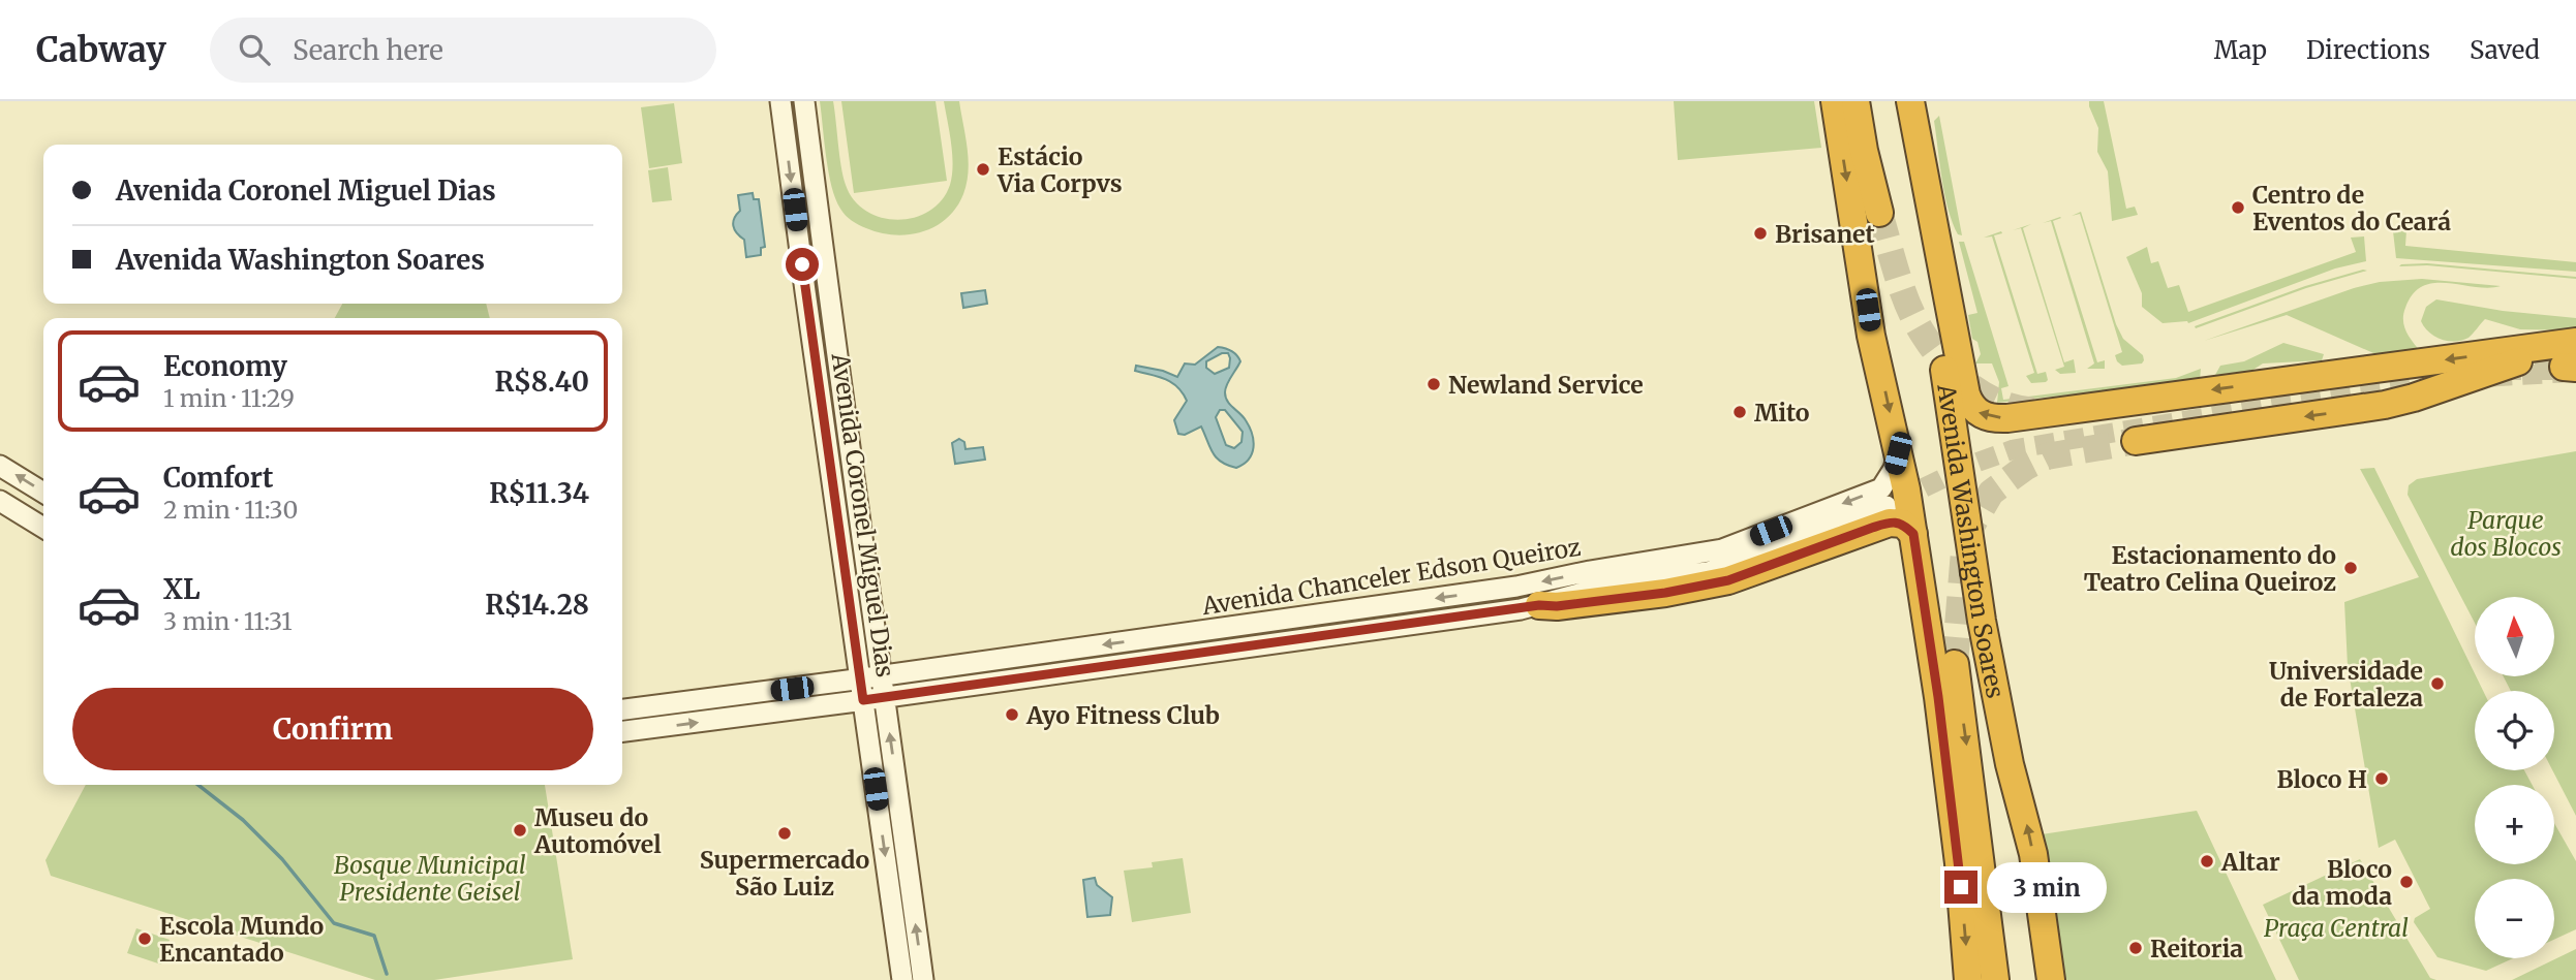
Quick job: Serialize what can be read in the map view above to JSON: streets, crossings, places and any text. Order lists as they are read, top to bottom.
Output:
{
  "streets": {
    "highway": ["Avenida Washington Soares"],
    "main road": ["Avenida Coronel Miguel Dias", "Avenida Chanceler Edson Queiroz"]
  },
  "crossings": [
    ["Avenida Coronel Miguel Dias", "Avenida Chanceler Edson Queiroz"]
  ],
  "parks": ["Parque dos Blocos", "Bosque Municipal Presidente Geisel", "Praça Central"],
  "places": [
    "Estácio Via Corpvs",
    "Centro de Eventos do Ceará",
    "Brisanet",
    "Newland Service",
    "Mito",
    "Estacionamento do Teatro Celina Queiroz",
    "Universidade de Fortaleza",
    "Ayo Fitness Club",
    "Bloco H",
    "Museu do Automóvel",
    "Supermercado São Luiz",
    "Altar",
    "Bloco da moda",
    "Escola Mundo Encantado",
    "Reitoria"
  ],
  "north": "top",
  "page": {
    "header": "Cabway",
    "search": "Search here",
    "nav": ["Map", "Directions", "Saved"],
    "banner": ["Avenida Coronel Miguel Dias", "Avenida Washington Soares"],
    "list": [
      {
        "name": "Economy",
        "note": "1 min · 11:29",
        "value": "R$8.40"
      },
      {
        "name": "Comfort",
        "note": "2 min · 11:30",
        "value": "R$11.34"
      },
      {
        "name": "XL",
        "note": "3 min · 11:31",
        "value": "R$14.28"
      }
    ],
    "map_buttons": ["+", "−"],
    "buttons": "Confirm",
    "bubble": "3 min"
  }
}
